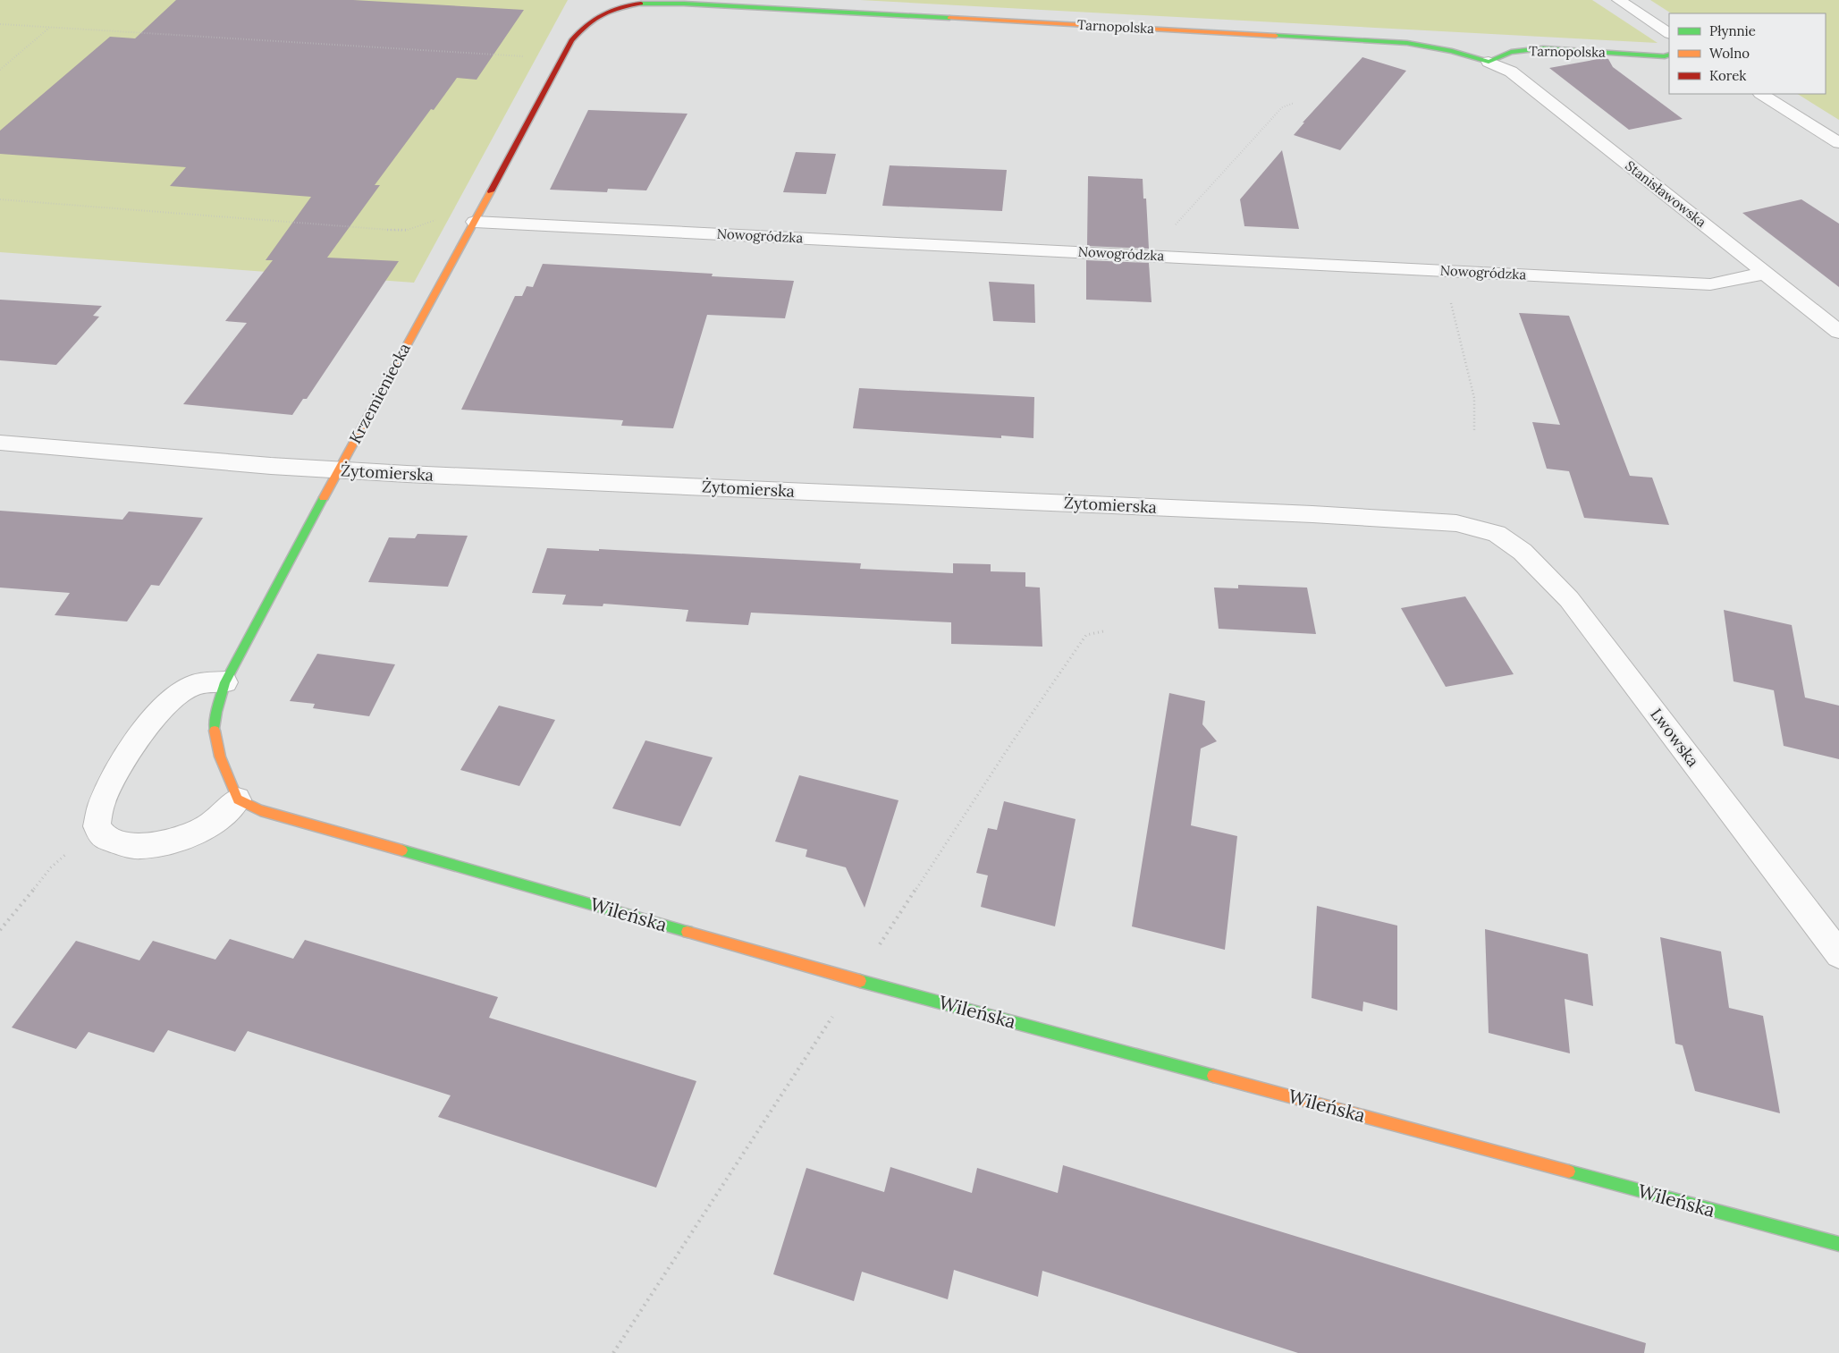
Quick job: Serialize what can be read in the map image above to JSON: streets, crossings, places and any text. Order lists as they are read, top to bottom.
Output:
{
  "streets": {
    "street": [
      "Tarnopolska",
      "Stanisławowska",
      "Nowogródzka",
      "Krzemieniecka",
      "Żytomierska",
      "Lwowska",
      "Wileńska"
    ]
  },
  "crossings": [
    ["Tarnopolska", "Stanisławowska"],
    ["Tarnopolska", "Krzemieniecka"],
    ["Stanisławowska", "Nowogródzka"],
    ["Nowogródzka", "Krzemieniecka"],
    ["Krzemieniecka", "Żytomierska"],
    ["Żytomierska", "Lwowska"]
  ],
  "legend": ["Płynnie", "Wolno", "Korek"]
}
